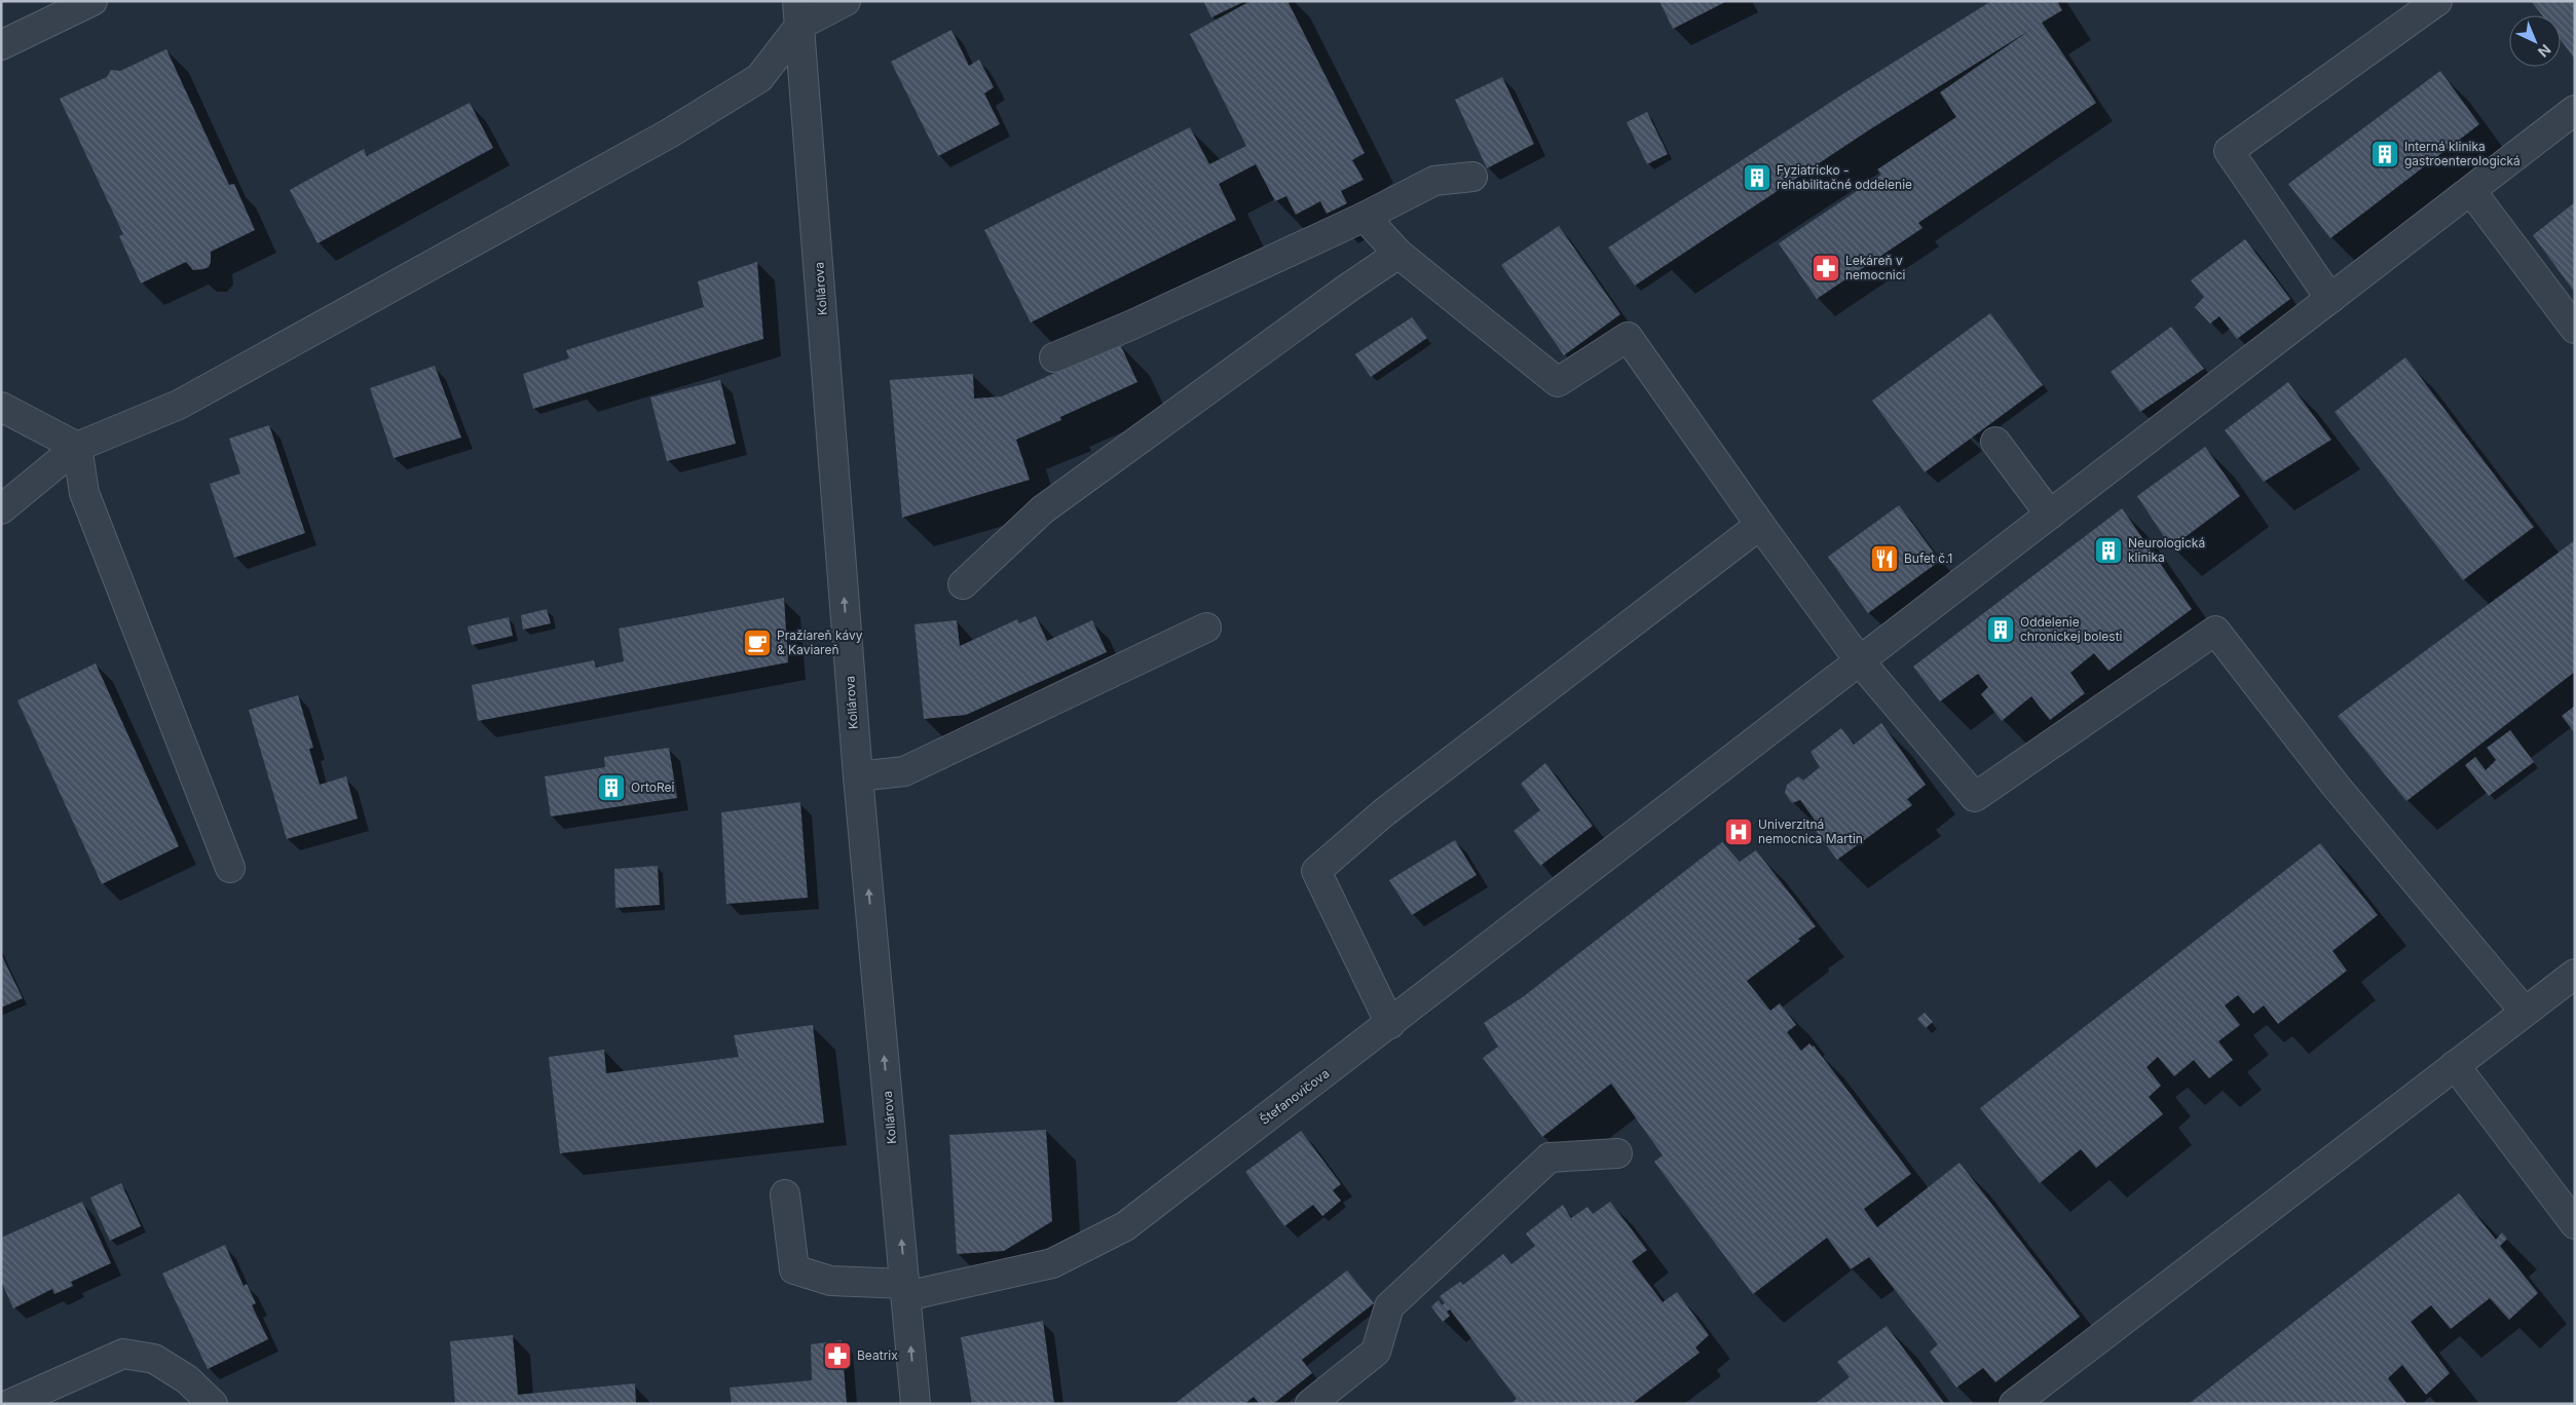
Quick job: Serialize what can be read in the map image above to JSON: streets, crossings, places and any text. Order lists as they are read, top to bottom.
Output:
{
  "streets": {
    "street": ["Kollárova", "Štefanovičova"]
  },
  "crossings": [
    ["Kollárova", "Štefanovičova"]
  ],
  "one_way": ["Kollárova"],
  "places": {
    "building": [
      "Interná klinika gastroenterologická",
      "Fyziatricko - rehabilitačné oddelenie",
      "Neurologická klinika",
      "Oddelenie chronickej bolesti",
      "OrtoRei"
    ],
    "pharmacy": ["Lekáreň v nemocnici", "Beatrix"],
    "restaurant": ["Bufet č.1"],
    "cafe": ["Pražíareň kávy & Kaviareň"],
    "hospital": ["Univerzitná nemocnica Martin"]
  },
  "north": "bottom right"
}
